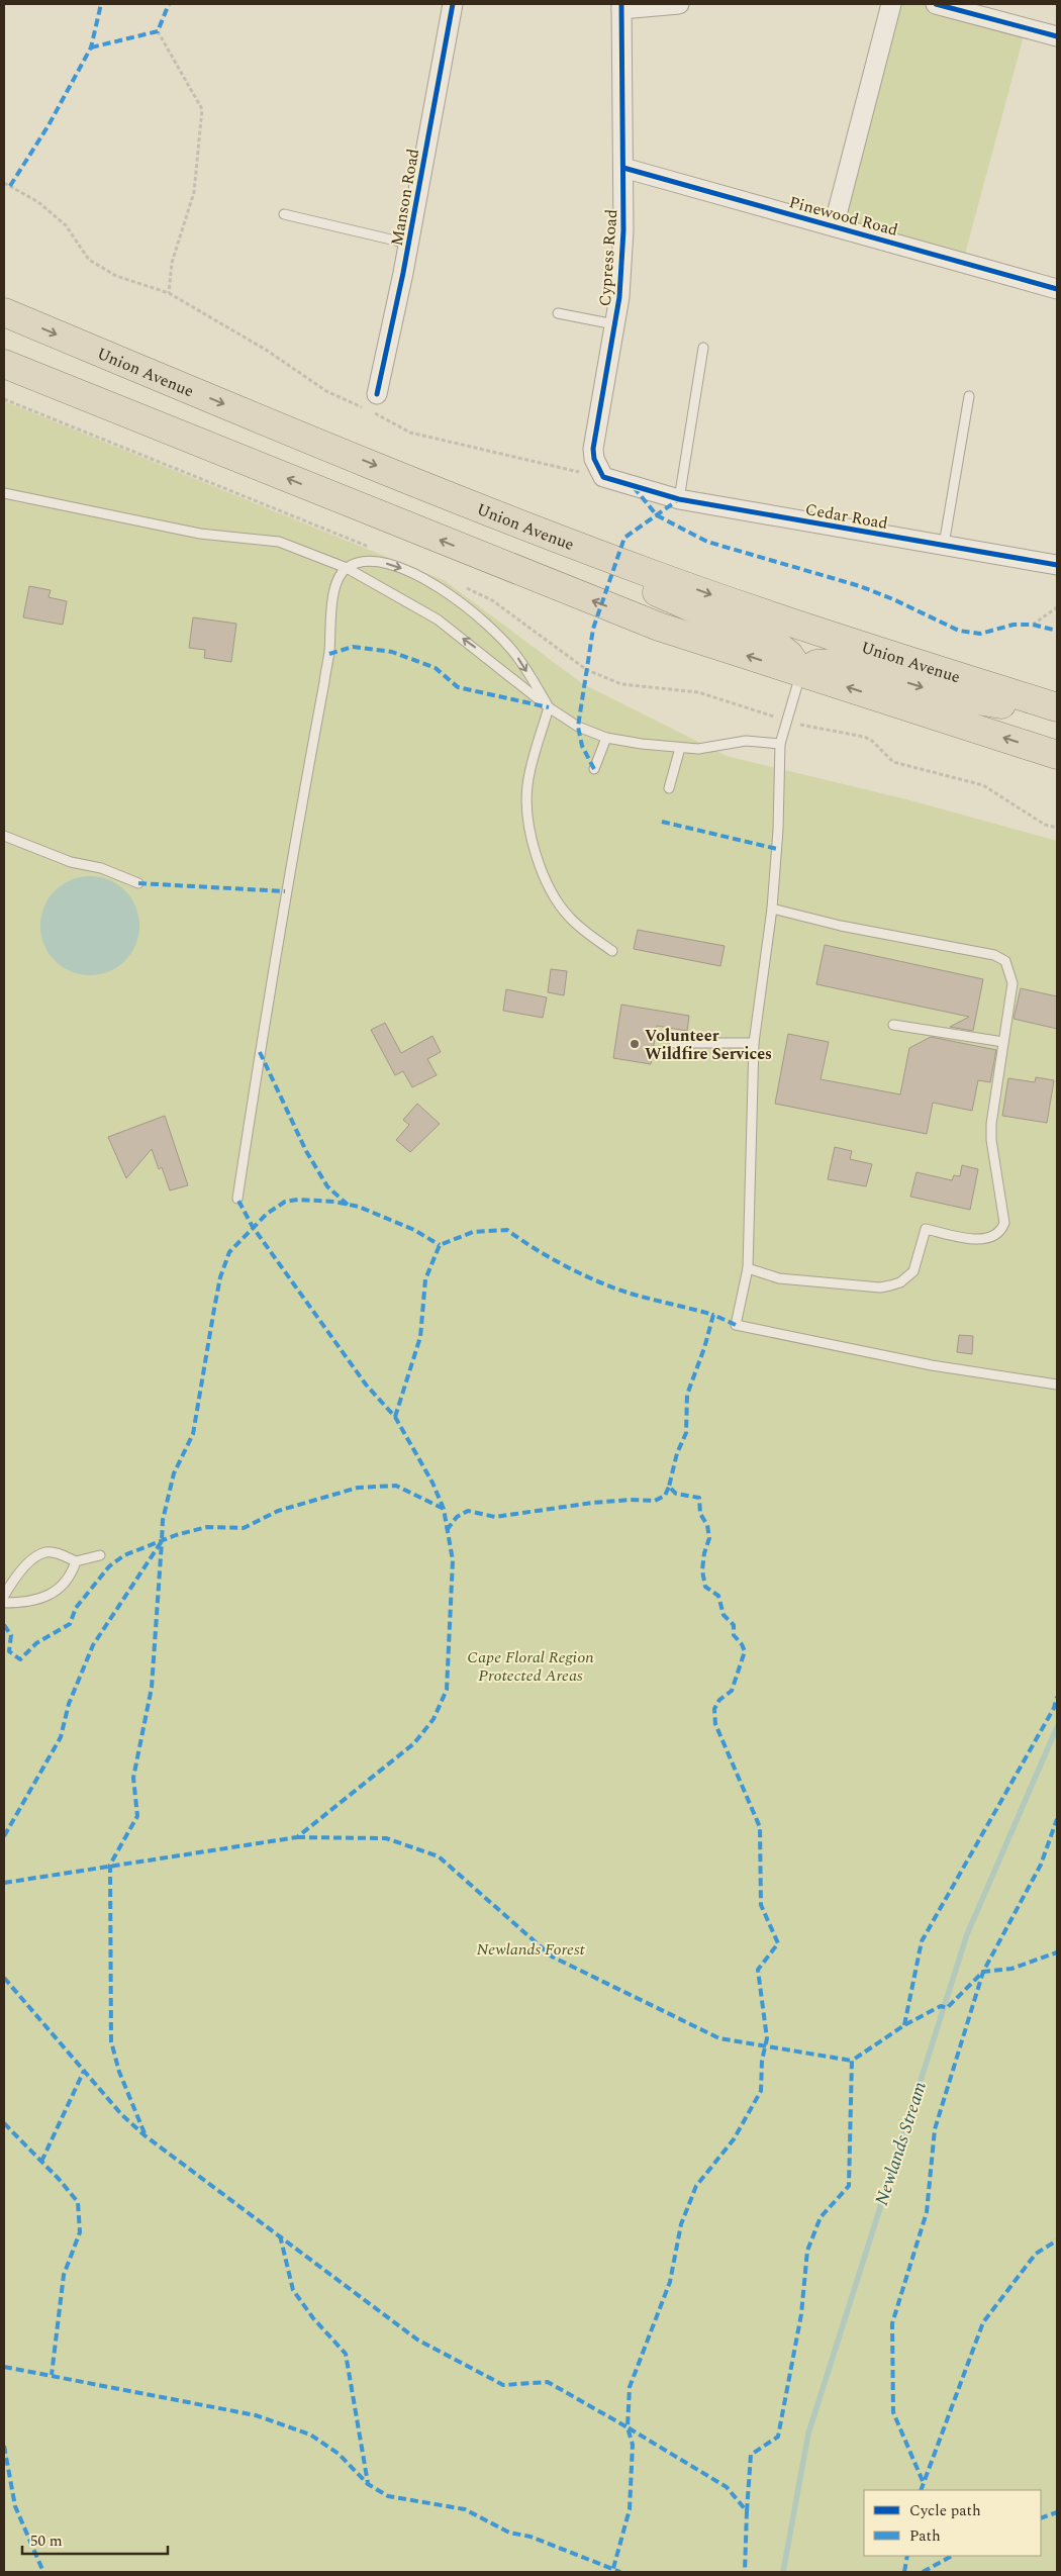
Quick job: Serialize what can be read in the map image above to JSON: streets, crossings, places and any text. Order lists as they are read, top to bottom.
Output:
{
  "streets": {
    "highway": ["Union Avenue"],
    "street": [
      "Manson Road",
      "Pinewood Road",
      "Cypress Road",
      "Cedar Road"
    ]
  },
  "crossings": [
    ["Pinewood Road", "Cypress Road"],
    ["Cypress Road", "Cedar Road"]
  ],
  "water": ["Newlands Stream"],
  "parks": ["Cape Floral Region Protected Areas", "Newlands Forest"],
  "places": ["Volunteer Wildfire Services"],
  "legend": ["Cycle path", "Path"],
  "scale_bar": "50 m"
}
